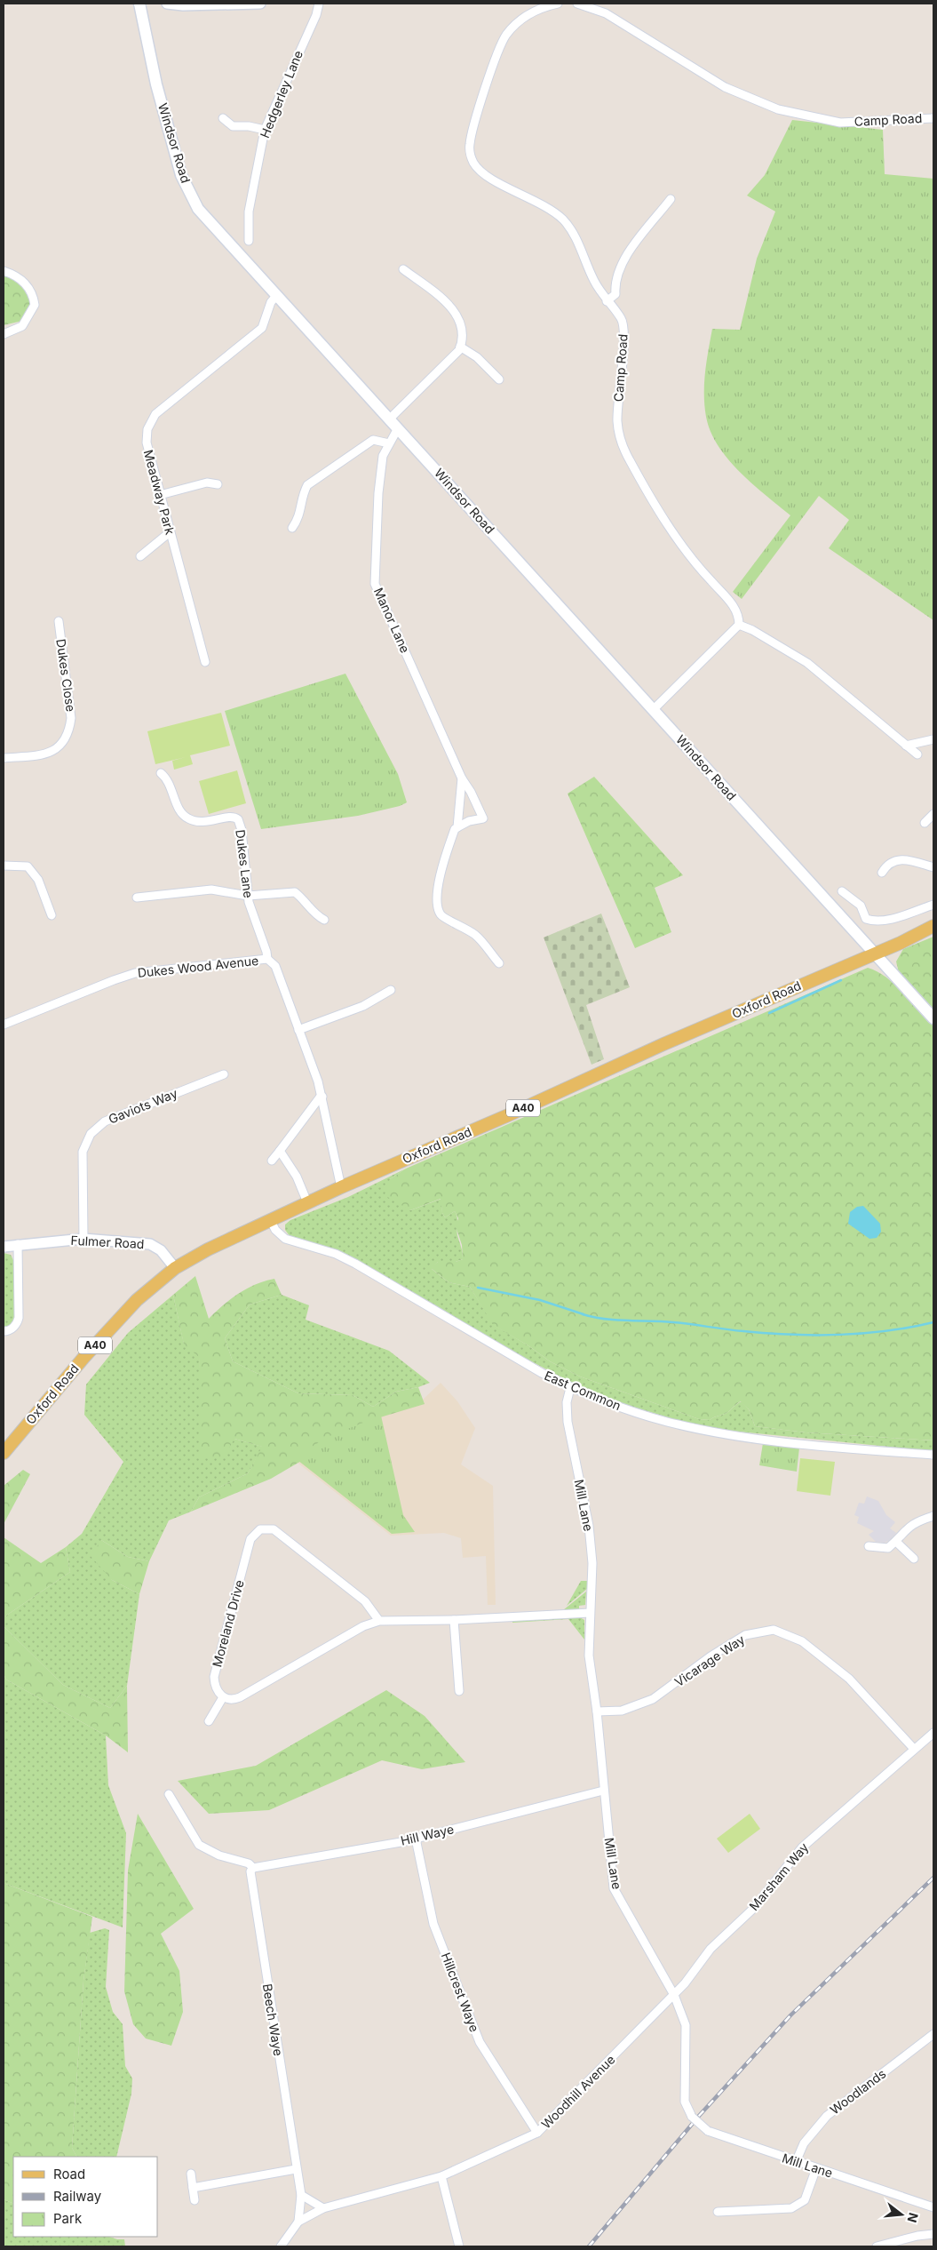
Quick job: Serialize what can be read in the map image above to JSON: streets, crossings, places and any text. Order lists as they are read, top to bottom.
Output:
{
  "streets": {
    "main road": ["Windsor Road", "Oxford Road", "A40"],
    "street": [
      "Hedgerley Lane",
      "Camp Road",
      "Meadway Park",
      "Manor Lane",
      "Dukes Close",
      "Dukes Lane",
      "Dukes Wood Avenue",
      "Gaviots Way",
      "Fulmer Road",
      "East Common",
      "Mill Lane",
      "Moreland Drive",
      "Vicarage Way",
      "Hill Waye",
      "Marsham Way",
      "Hillcrest Waye",
      "Beech Waye",
      "Woodhill Avenue",
      "Woodlands"
    ]
  },
  "crossings": [
    ["Windsor Road", "Meadway Park"],
    ["Windsor Road", "Manor Lane"],
    ["Windsor Road", "Oxford Road"],
    ["Dukes Lane", "Dukes Wood Avenue"],
    ["Dukes Wood Avenue", "Oxford Road"],
    ["Oxford Road", "Fulmer Road"],
    ["Oxford Road", "East Common"],
    ["Gaviots Way", "Fulmer Road"],
    ["East Common", "Mill Lane"],
    ["Mill Lane", "Vicarage Way"],
    ["Mill Lane", "Hill Waye"],
    ["Mill Lane", "Marsham Way"],
    ["Mill Lane", "Woodhill Avenue"],
    ["Mill Lane", "Woodlands"],
    ["Vicarage Way", "Marsham Way"],
    ["Hill Waye", "Hillcrest Waye"],
    ["Hill Waye", "Beech Waye"],
    ["Marsham Way", "Woodhill Avenue"],
    ["Hillcrest Waye", "Woodhill Avenue"],
    ["Beech Waye", "Woodhill Avenue"]
  ],
  "legend": ["Road", "Railway", "Park"],
  "north": "right"
}
